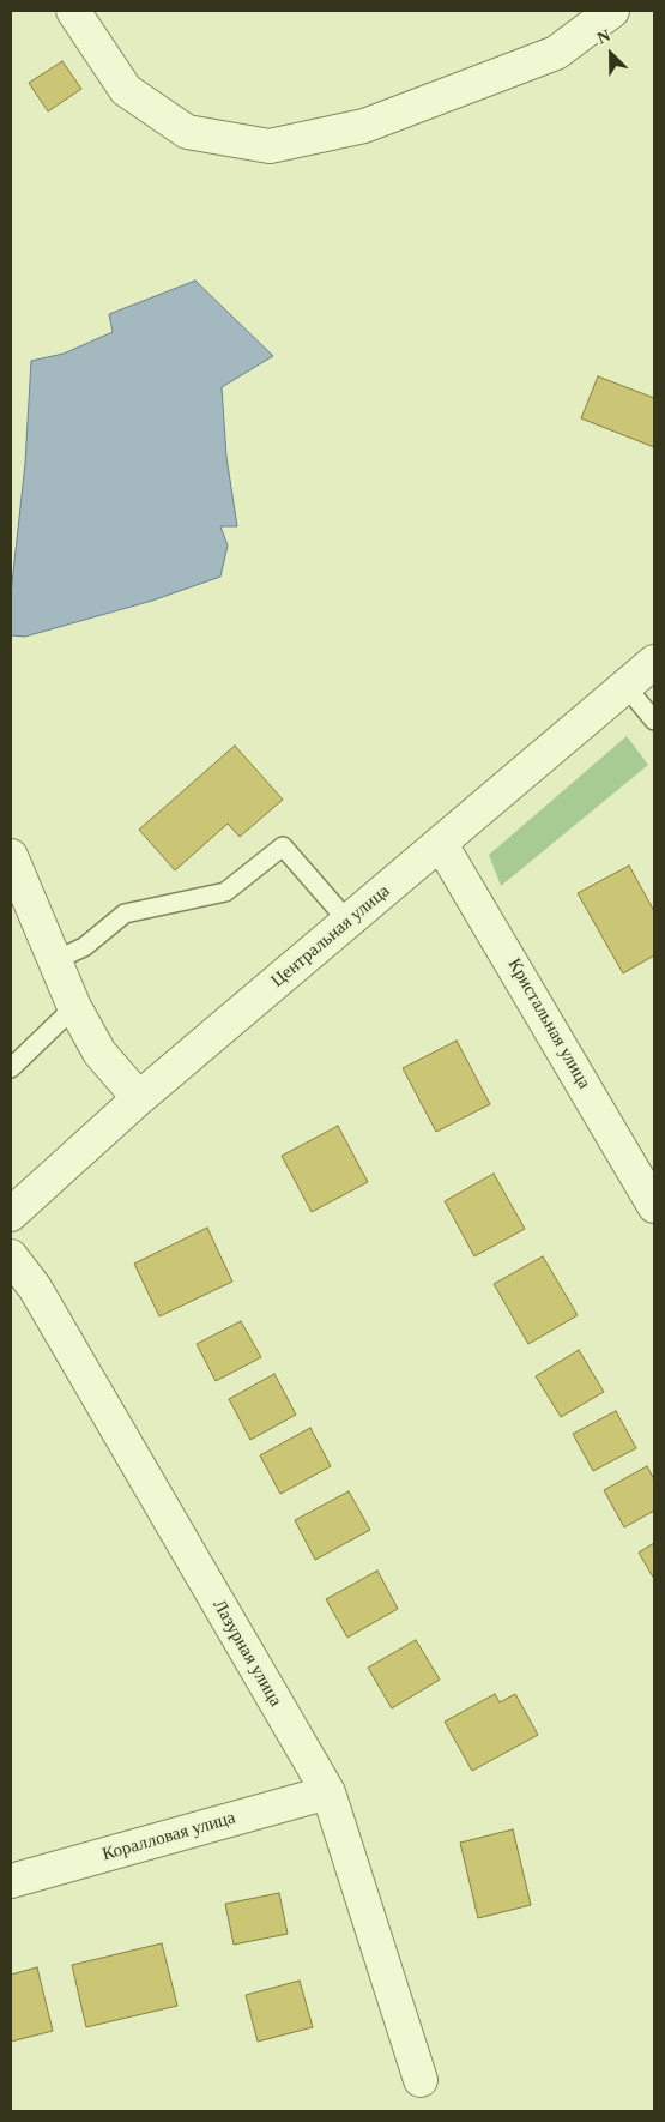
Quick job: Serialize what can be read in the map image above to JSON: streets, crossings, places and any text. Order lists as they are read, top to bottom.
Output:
{
  "streets": {
    "street": [
      "Центральная улица",
      "Кристальная улица",
      "Лазурная улица",
      "Коралловая улица"
    ]
  },
  "crossings": [
    ["Центральная улица", "Кристальная улица"],
    ["Лазурная улица", "Коралловая улица"]
  ],
  "north": "top left"
}
